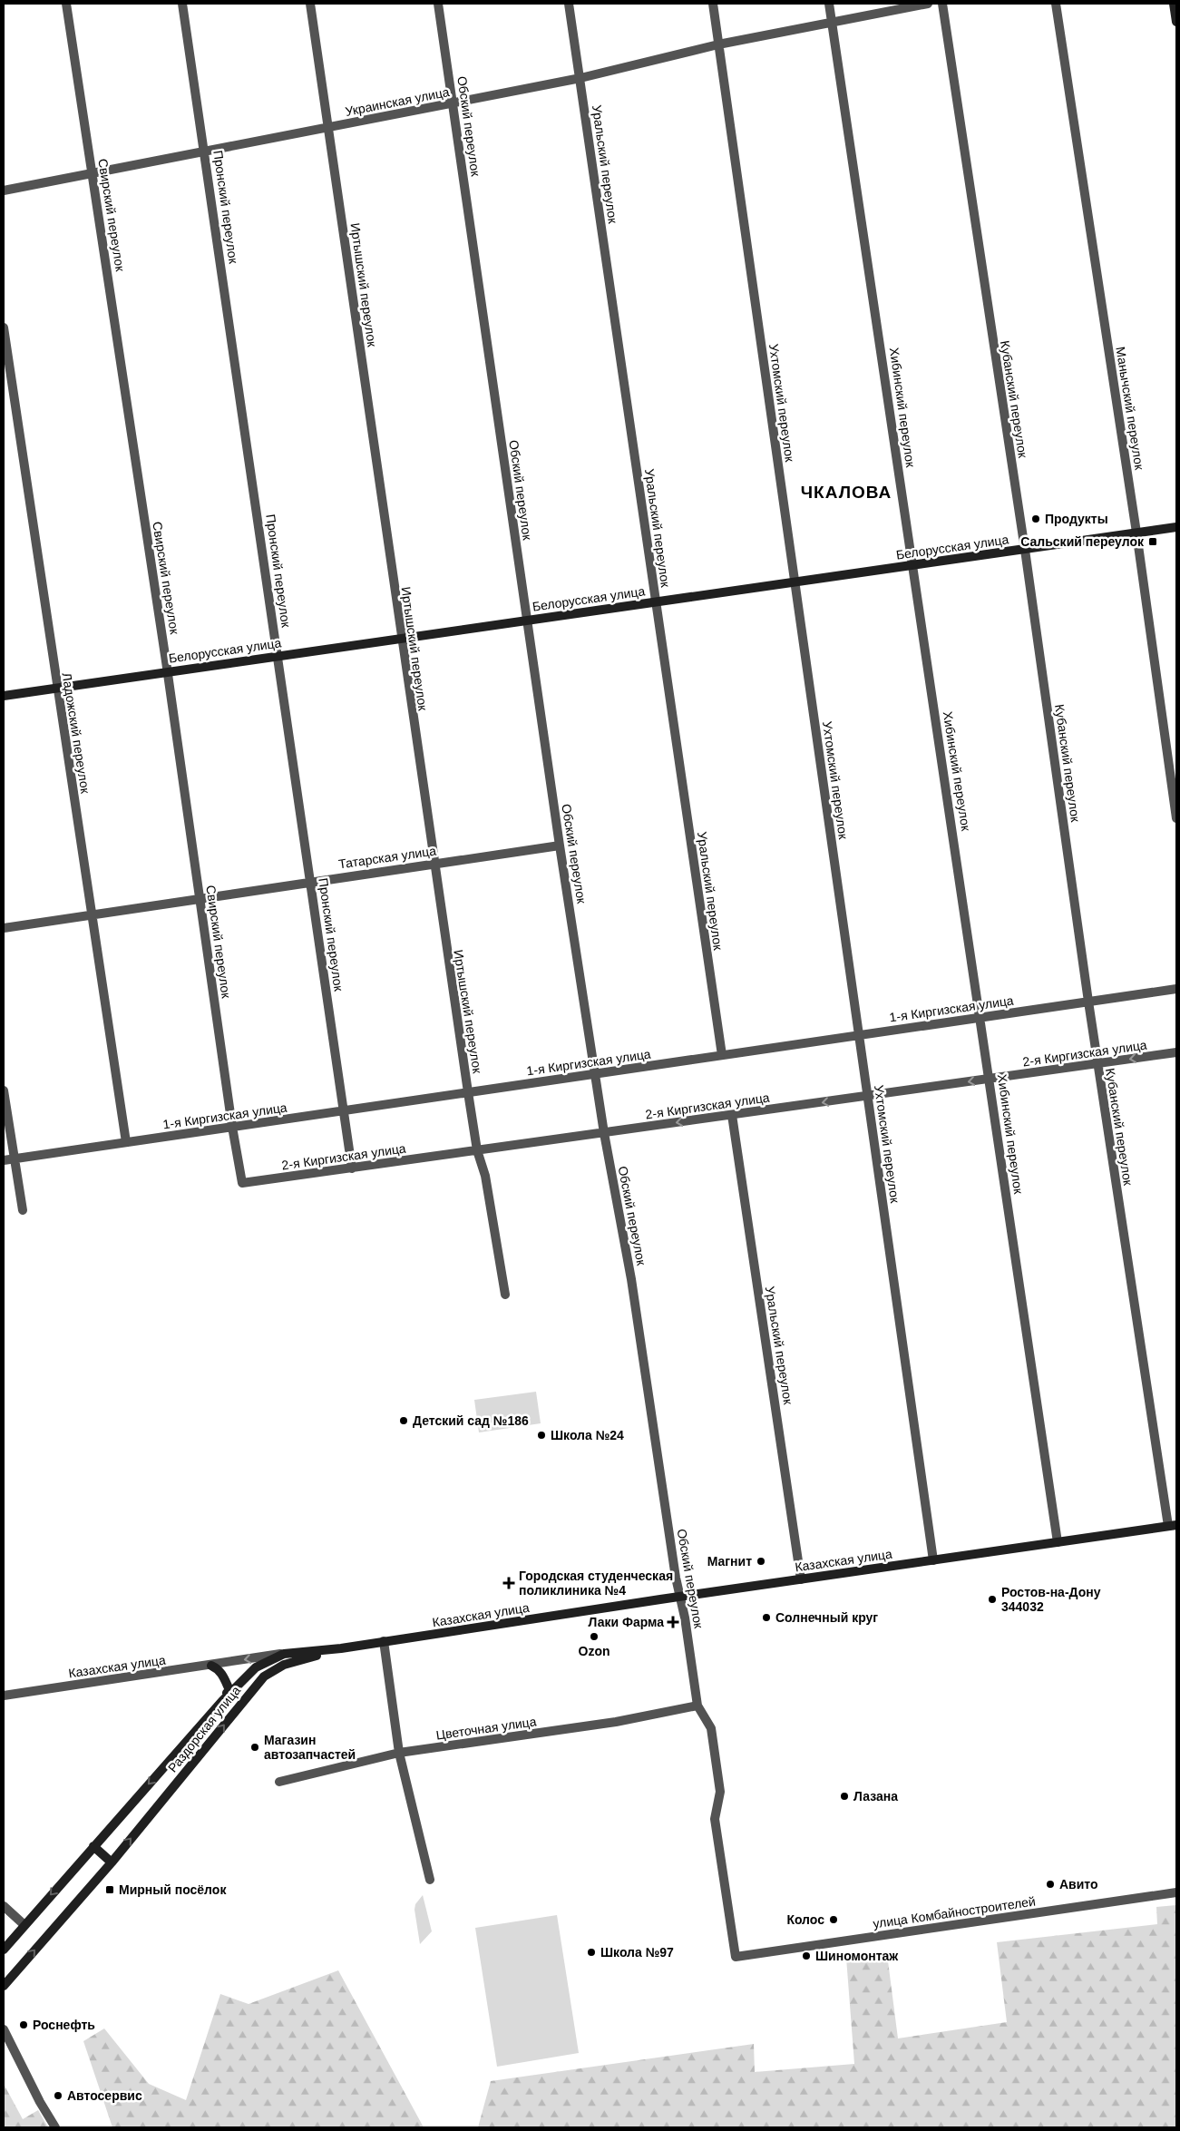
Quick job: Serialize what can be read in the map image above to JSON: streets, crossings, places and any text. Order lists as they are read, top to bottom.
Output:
{
  "streets": {
    "main road": ["Белорусская улица", "Казахская улица", "Раздорская улица"],
    "street": [
      "Украинская улица",
      "Обский переулок",
      "Уральский переулок",
      "Пронский переулок",
      "Свирский переулок",
      "Иртышский переулок",
      "Кубанский переулок",
      "Ухтомский переулок",
      "Хибинский переулок",
      "Манычский переулок",
      "Ладожский переулок",
      "Татарская улица",
      "1-я Киргизская улица",
      "2-я Киргизская улица",
      "Цветочная улица",
      "улица Комбайностроителей"
    ]
  },
  "crossings": [
    ["Украинская улица", "Обский переулок"],
    ["Украинская улица", "Уральский переулок"],
    ["Украинская улица", "Пронский переулок"],
    ["Украинская улица", "Свирский переулок"],
    ["Украинская улица", "Иртышский переулок"],
    ["Украинская улица", "Ухтомский переулок"],
    ["Украинская улица", "Хибинский переулок"],
    ["Обский переулок", "Белорусская улица"],
    ["Обский переулок", "Татарская улица"],
    ["Обский переулок", "1-я Киргизская улица"],
    ["Обский переулок", "2-я Киргизская улица"],
    ["Обский переулок", "Казахская улица"],
    ["Обский переулок", "Цветочная улица"],
    ["Обский переулок", "улица Комбайностроителей"],
    ["Уральский переулок", "Белорусская улица"],
    ["Уральский переулок", "1-я Киргизская улица"],
    ["Уральский переулок", "2-я Киргизская улица"],
    ["Уральский переулок", "Казахская улица"],
    ["Пронский переулок", "Белорусская улица"],
    ["Пронский переулок", "Татарская улица"],
    ["Пронский переулок", "1-я Киргизская улица"],
    ["Пронский переулок", "2-я Киргизская улица"],
    ["Свирский переулок", "Белорусская улица"],
    ["Свирский переулок", "Татарская улица"],
    ["Свирский переулок", "1-я Киргизская улица"],
    ["Свирский переулок", "2-я Киргизская улица"],
    ["Иртышский переулок", "Белорусская улица"],
    ["Иртышский переулок", "Татарская улица"],
    ["Иртышский переулок", "1-я Киргизская улица"],
    ["Иртышский переулок", "2-я Киргизская улица"],
    ["Кубанский переулок", "Белорусская улица"],
    ["Кубанский переулок", "1-я Киргизская улица"],
    ["Кубанский переулок", "2-я Киргизская улица"],
    ["Кубанский переулок", "Казахская улица"],
    ["Ухтомский переулок", "Белорусская улица"],
    ["Ухтомский переулок", "1-я Киргизская улица"],
    ["Ухтомский переулок", "2-я Киргизская улица"],
    ["Ухтомский переулок", "Казахская улица"],
    ["Хибинский переулок", "Белорусская улица"],
    ["Хибинский переулок", "1-я Киргизская улица"],
    ["Хибинский переулок", "2-я Киргизская улица"],
    ["Хибинский переулок", "Казахская улица"],
    ["Манычский переулок", "Белорусская улица"],
    ["Белорусская улица", "Ладожский переулок"],
    ["Ладожский переулок", "Татарская улица"],
    ["Ладожский переулок", "1-я Киргизская улица"],
    ["Казахская улица", "Раздорская улица"],
    ["Цветочная улица", "улица Комбайностроителей"]
  ],
  "one_way": ["2-я Киргизская улица"],
  "districts": ["ЧКАЛОВА"],
  "places": {
    "other": [
      "Продукты",
      "Детский сад №186",
      "Школа №24",
      "Магнит",
      "Ростов-на-Дону 344032",
      "Солнечный круг",
      "Ozon",
      "Магазин автозапчастей",
      "Лазана",
      "Авито",
      "Колос",
      "Школа №97",
      "Шиномонтаж",
      "Роснефть",
      "Автосервис"
    ],
    "transit": ["Сальский переулок", "Мирный посёлок"],
    "health": ["Городская студенческая поликлиника №4", "Лаки Фарма"]
  }
}
